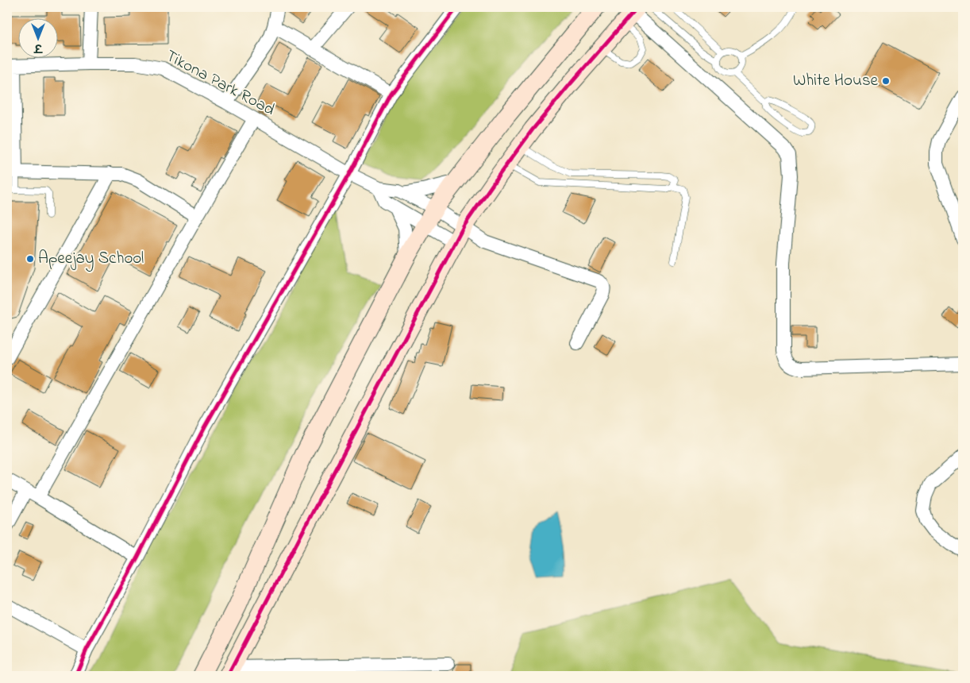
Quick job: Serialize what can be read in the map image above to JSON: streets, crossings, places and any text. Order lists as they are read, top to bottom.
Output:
{
  "streets": {
    "street": ["Tikona Park Road"]
  },
  "places": ["White House", "Apeejay School"],
  "north": "bottom"
}
